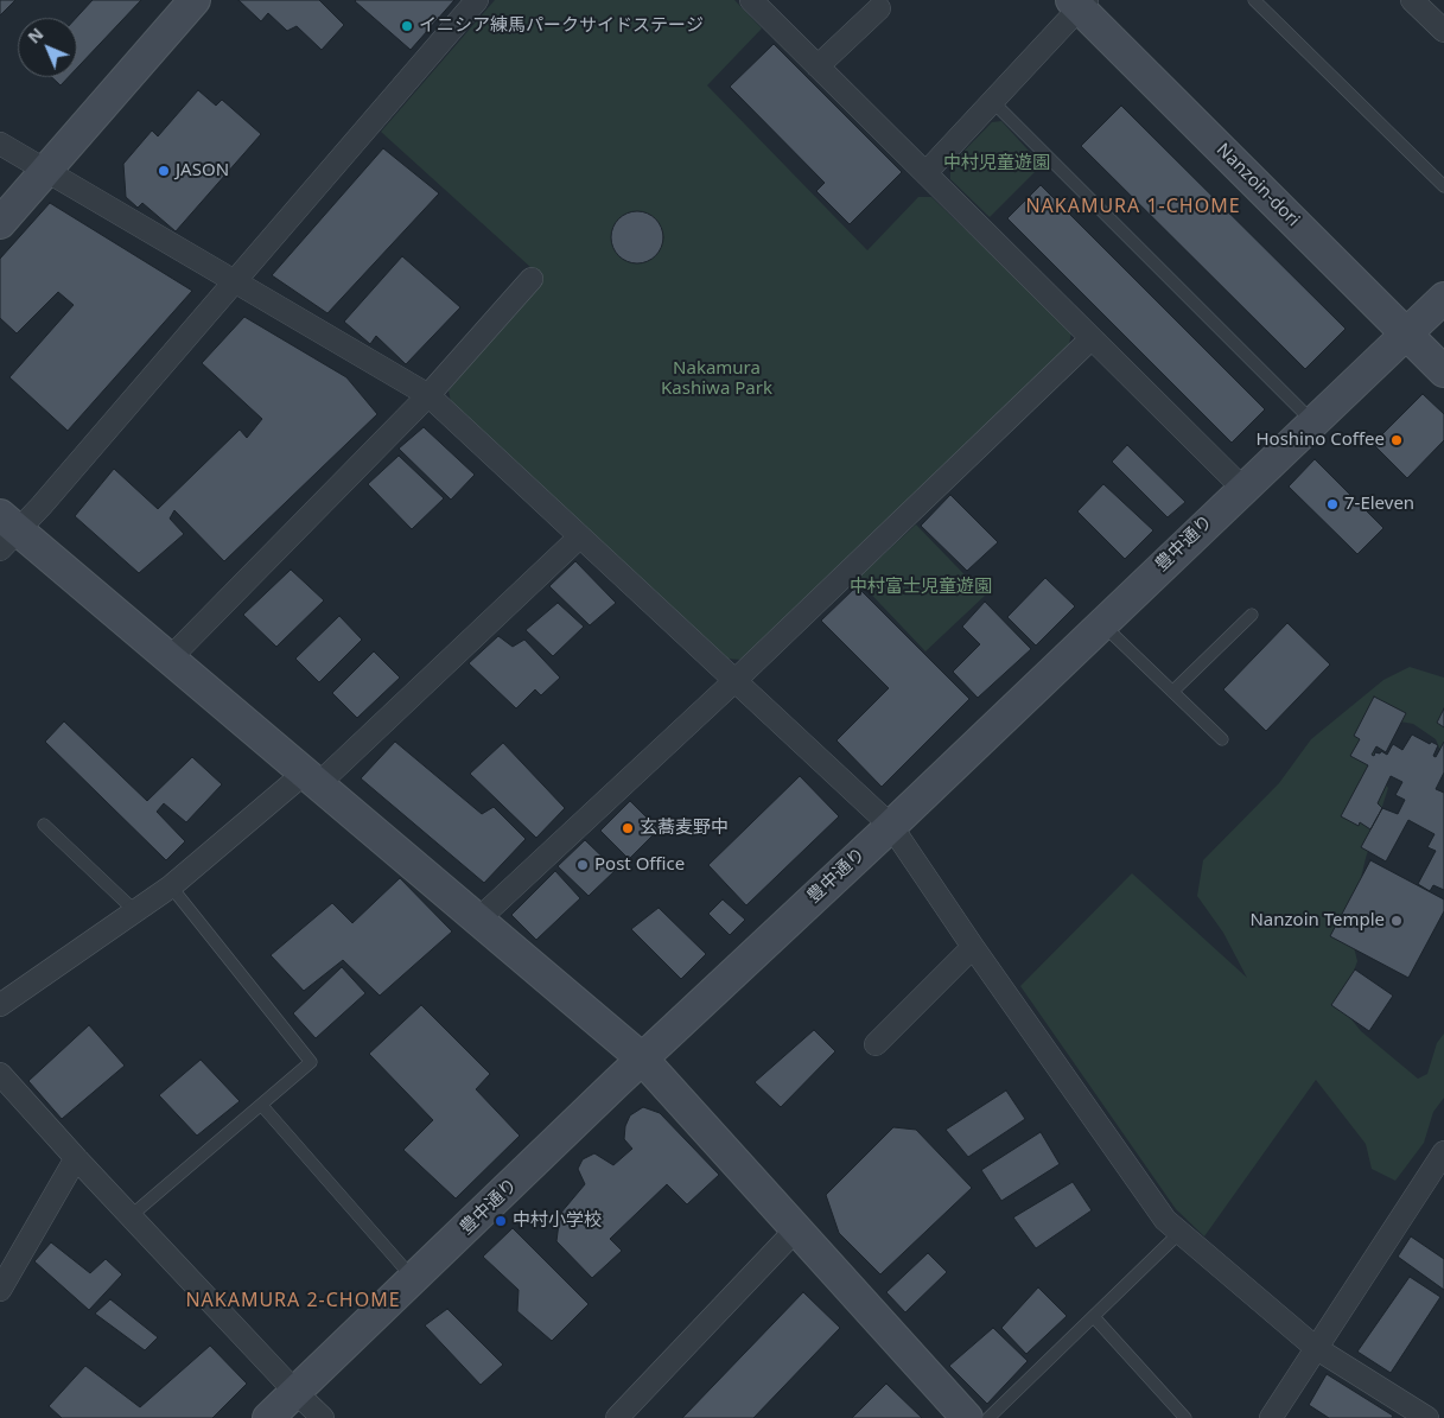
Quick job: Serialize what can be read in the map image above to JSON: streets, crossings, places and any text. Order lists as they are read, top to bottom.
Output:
{
  "streets": {
    "street": ["Nanzoin-dori", "豊中通り"]
  },
  "crossings": [
    ["Nanzoin-dori", "豊中通り"]
  ],
  "districts": ["NAKAMURA 1-CHOME", "NAKAMURA 2-CHOME"],
  "parks": ["中村児童遊園", "Nakamura Kashiwa Park", "中村富士児童遊園"],
  "places": [
    "イニシア練馬パークサイドステージ",
    "JASON",
    "Hoshino Coffee",
    "7-Eleven",
    "玄蕎麦野中",
    "Post Office",
    "Nanzoin Temple",
    "中村小学校"
  ],
  "north": "top left"
}
